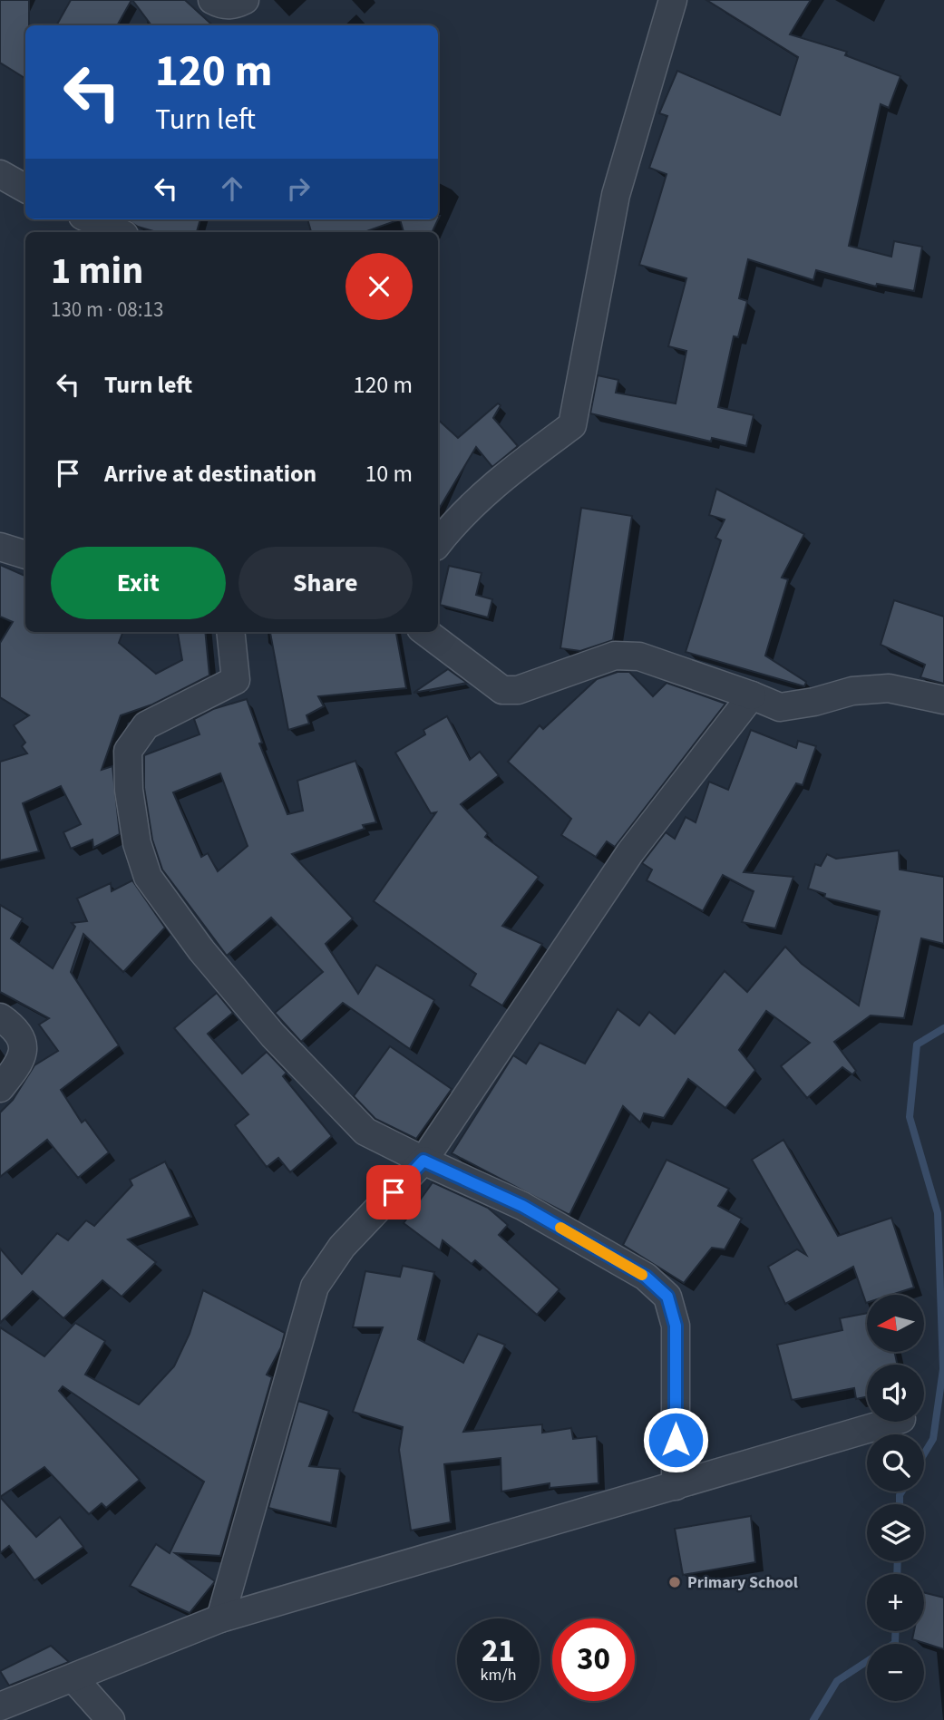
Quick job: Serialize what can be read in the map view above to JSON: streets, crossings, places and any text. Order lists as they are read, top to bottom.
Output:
{
  "places": ["Primary School"],
  "north": "left",
  "page": {
    "turn": ["120 m", "Turn left"],
    "heading": ["1 min", "130 m · 08:13"],
    "list": [
      {
        "name": "Turn left",
        "value": "120 m"
      },
      {
        "name": "Arrive at destination",
        "value": "10 m"
      }
    ],
    "buttons": ["Exit", "Share"],
    "map_buttons": ["+", "−"],
    "speed": "21 km/h",
    "limit": "30"
  }
}
